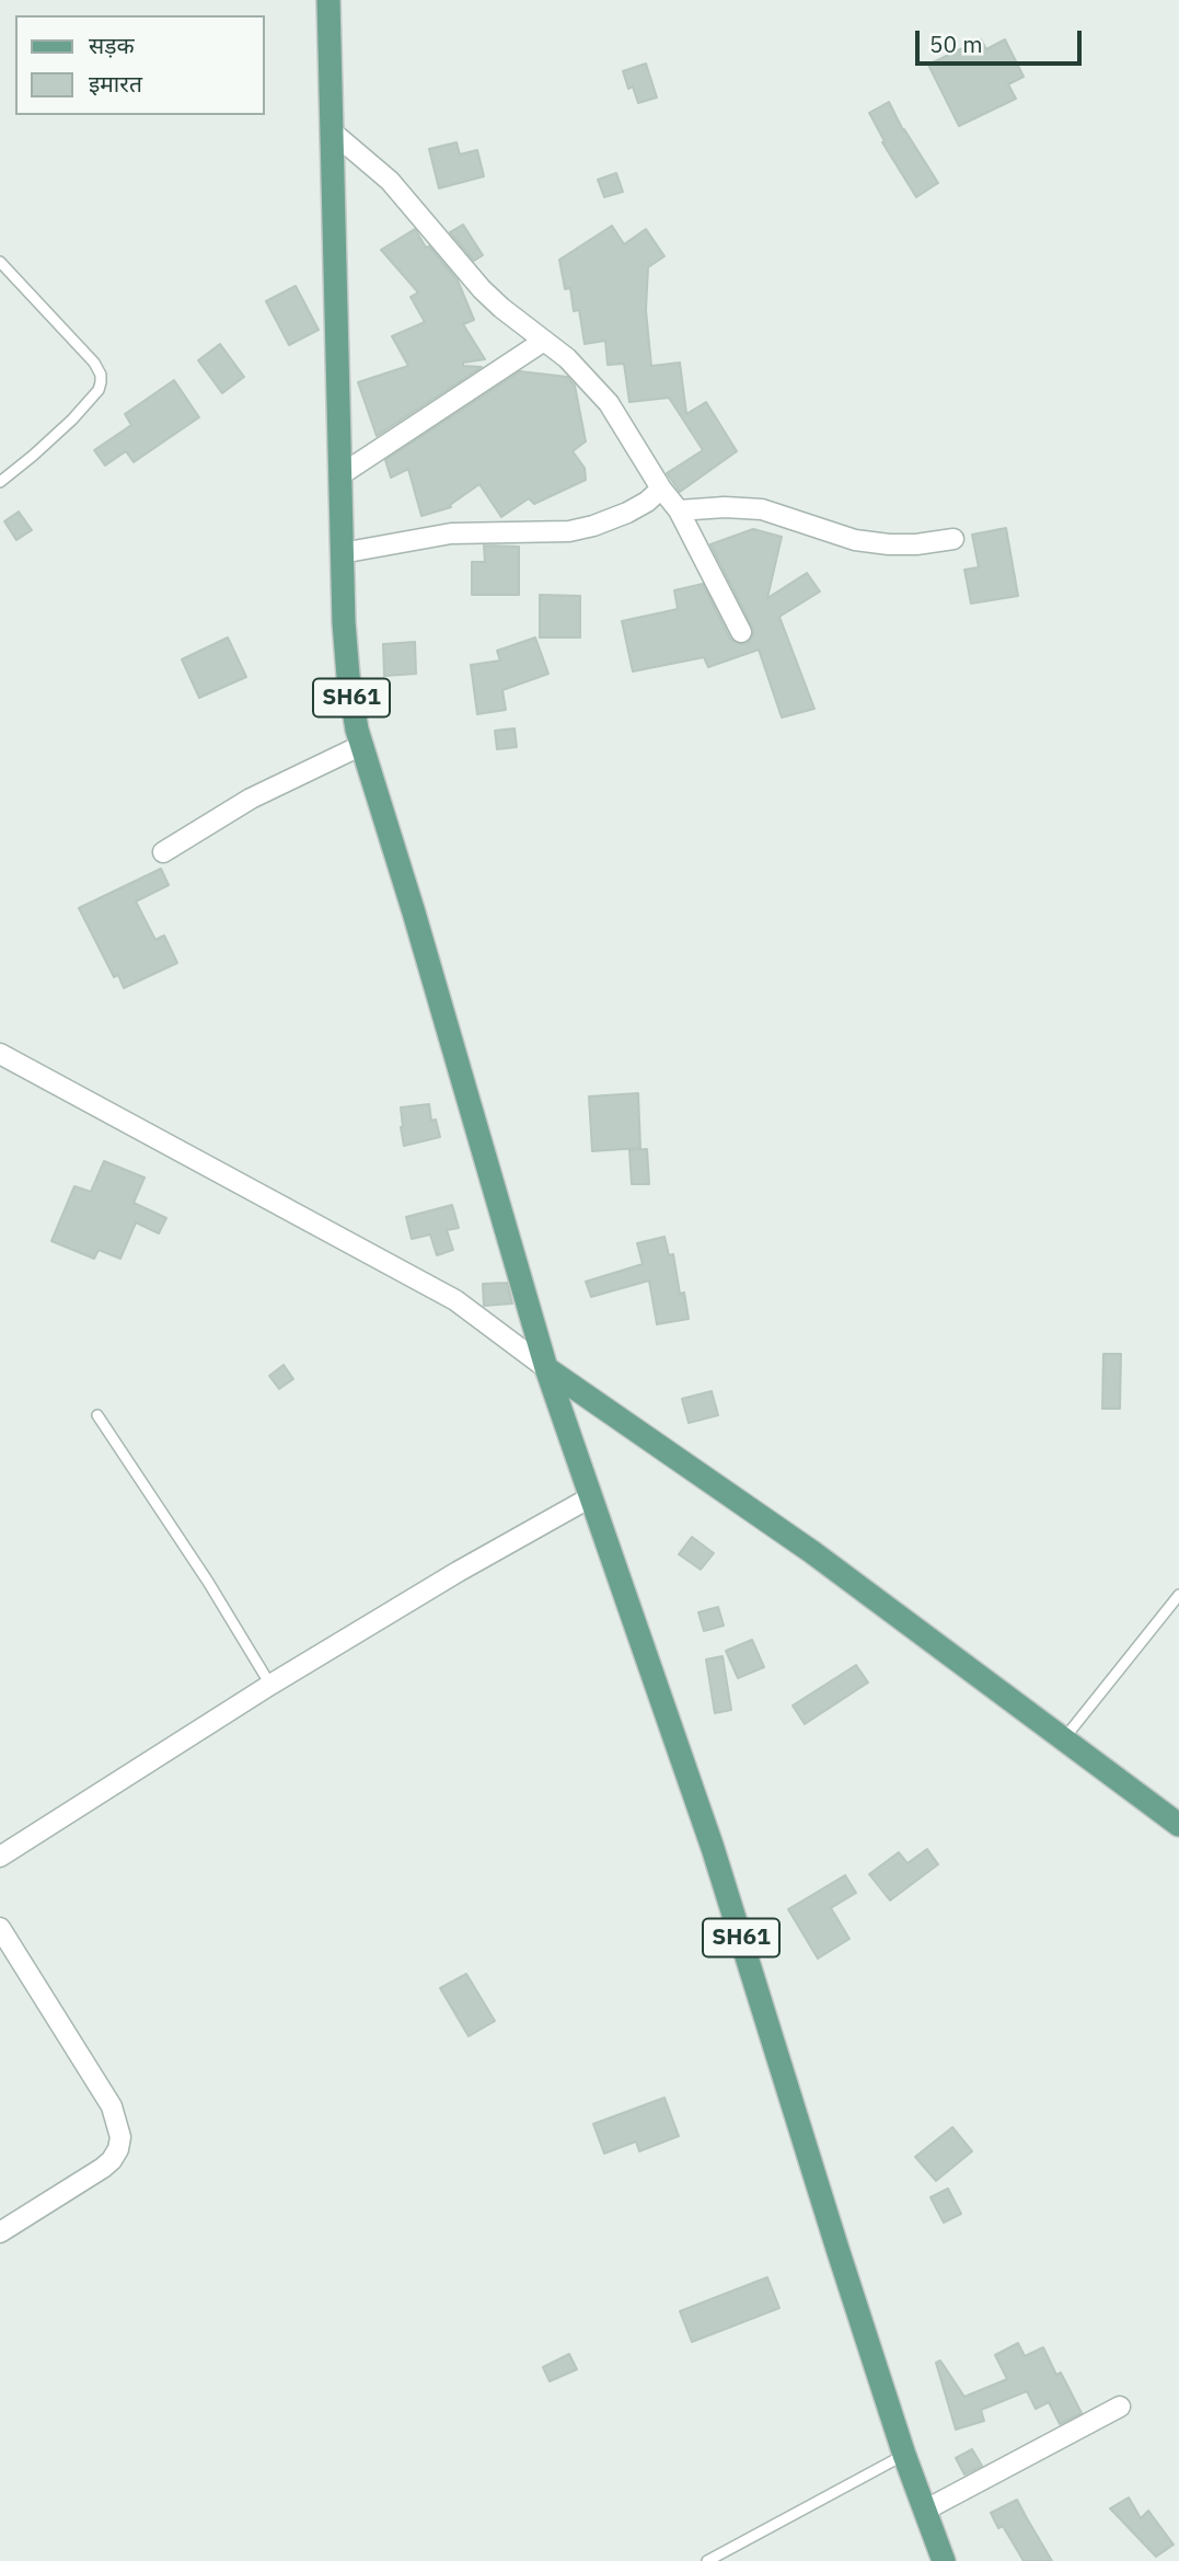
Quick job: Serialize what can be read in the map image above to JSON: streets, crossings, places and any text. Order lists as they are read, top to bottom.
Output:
{
  "streets": {
    "main road": ["SH61"]
  },
  "legend": ["सड़क", "इमारत"],
  "scale_bar": "50 m"
}
